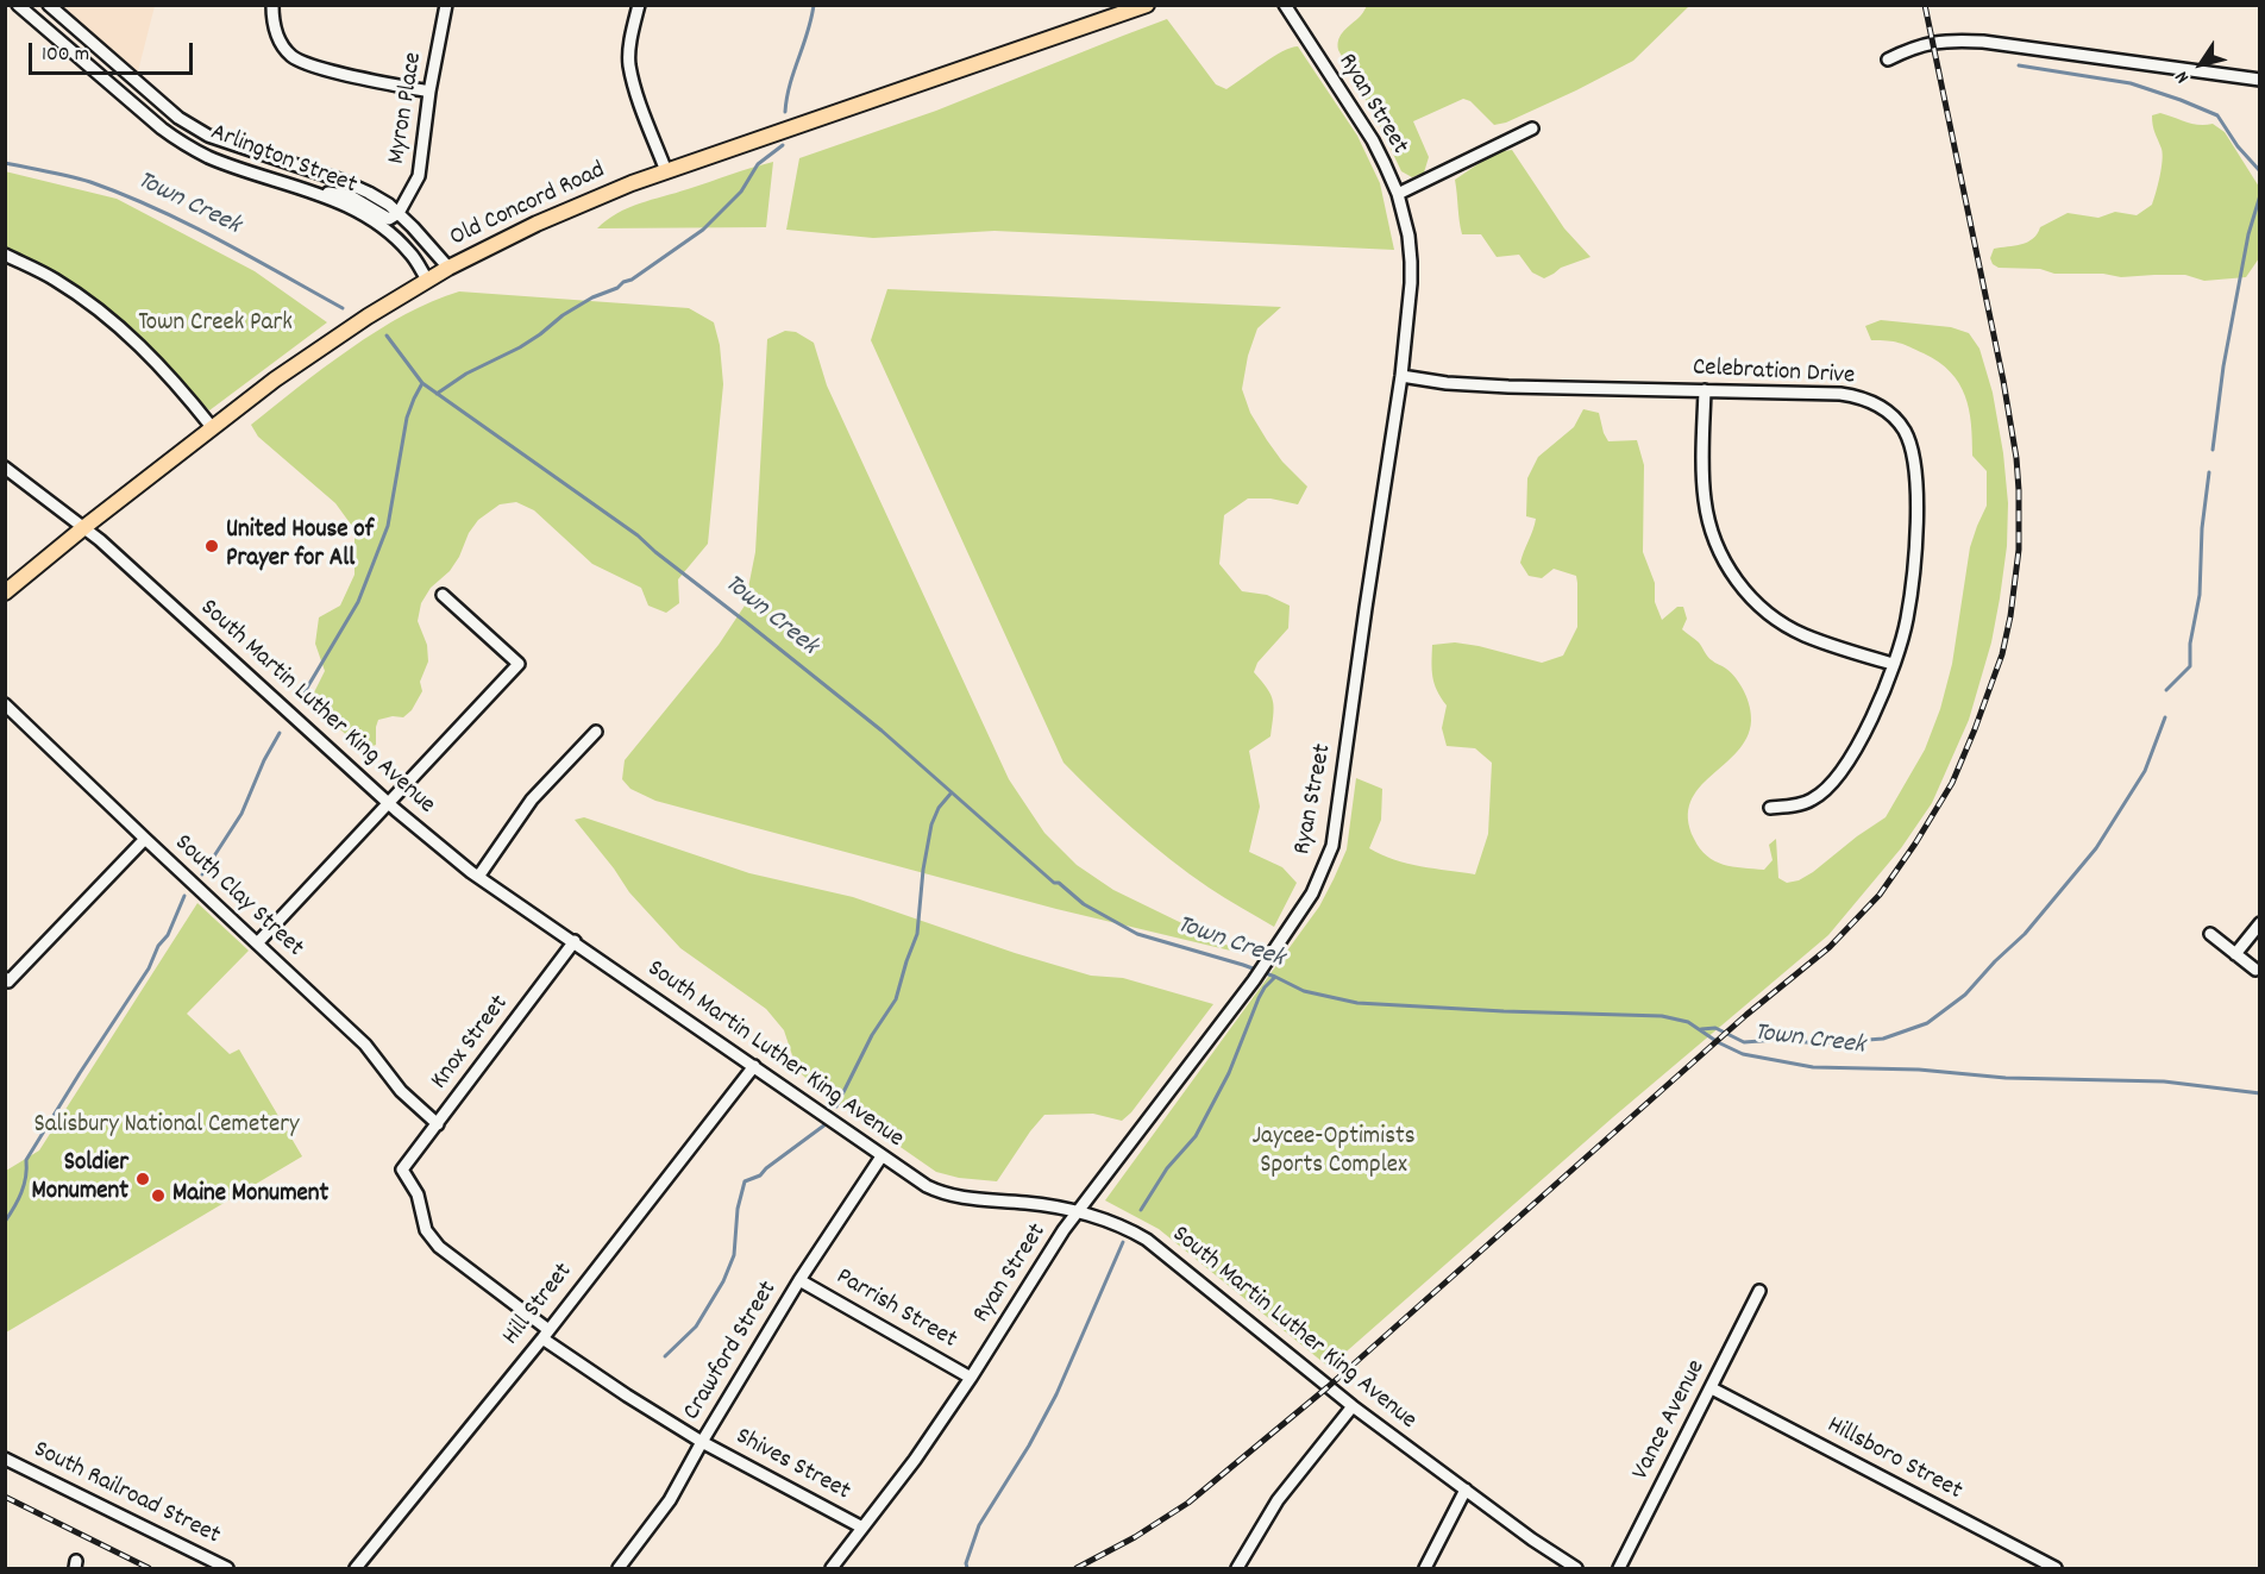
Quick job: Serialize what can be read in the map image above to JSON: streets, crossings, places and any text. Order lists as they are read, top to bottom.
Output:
{
  "streets": {
    "main road": ["Old Concord Road"],
    "street": [
      "Ryan Street",
      "Myron Place",
      "Arlington Street",
      "Celebration Drive",
      "South Martin Luther King Avenue",
      "South Clay Street",
      "Knox Street",
      "Hill Street",
      "Parrish Street",
      "Crawford Street",
      "Vance Avenue",
      "Hillsboro Street",
      "Shives Street",
      "South Railroad Street"
    ]
  },
  "crossings": [
    ["Ryan Street", "Celebration Drive"],
    ["Ryan Street", "South Martin Luther King Avenue"],
    ["Ryan Street", "Parrish Street"],
    ["Ryan Street", "Shives Street"],
    ["Myron Place", "Arlington Street"],
    ["Arlington Street", "Old Concord Road"],
    ["Old Concord Road", "South Martin Luther King Avenue"],
    ["South Martin Luther King Avenue", "Knox Street"],
    ["South Martin Luther King Avenue", "Hill Street"],
    ["South Martin Luther King Avenue", "Crawford Street"],
    ["South Clay Street", "Knox Street"],
    ["Knox Street", "Shives Street"],
    ["Hill Street", "Shives Street"],
    ["Parrish Street", "Crawford Street"],
    ["Crawford Street", "Shives Street"],
    ["Vance Avenue", "Hillsboro Street"]
  ],
  "water": ["Town Creek"],
  "parks": ["Town Creek Park", "Salisbury National Cemetery", "Jaycee-Optimists Sports Complex"],
  "places": ["United House of Prayer for All", "Soldier Monument", "Maine Monument"],
  "scale_bar": "100 m",
  "north": "bottom left"
}
